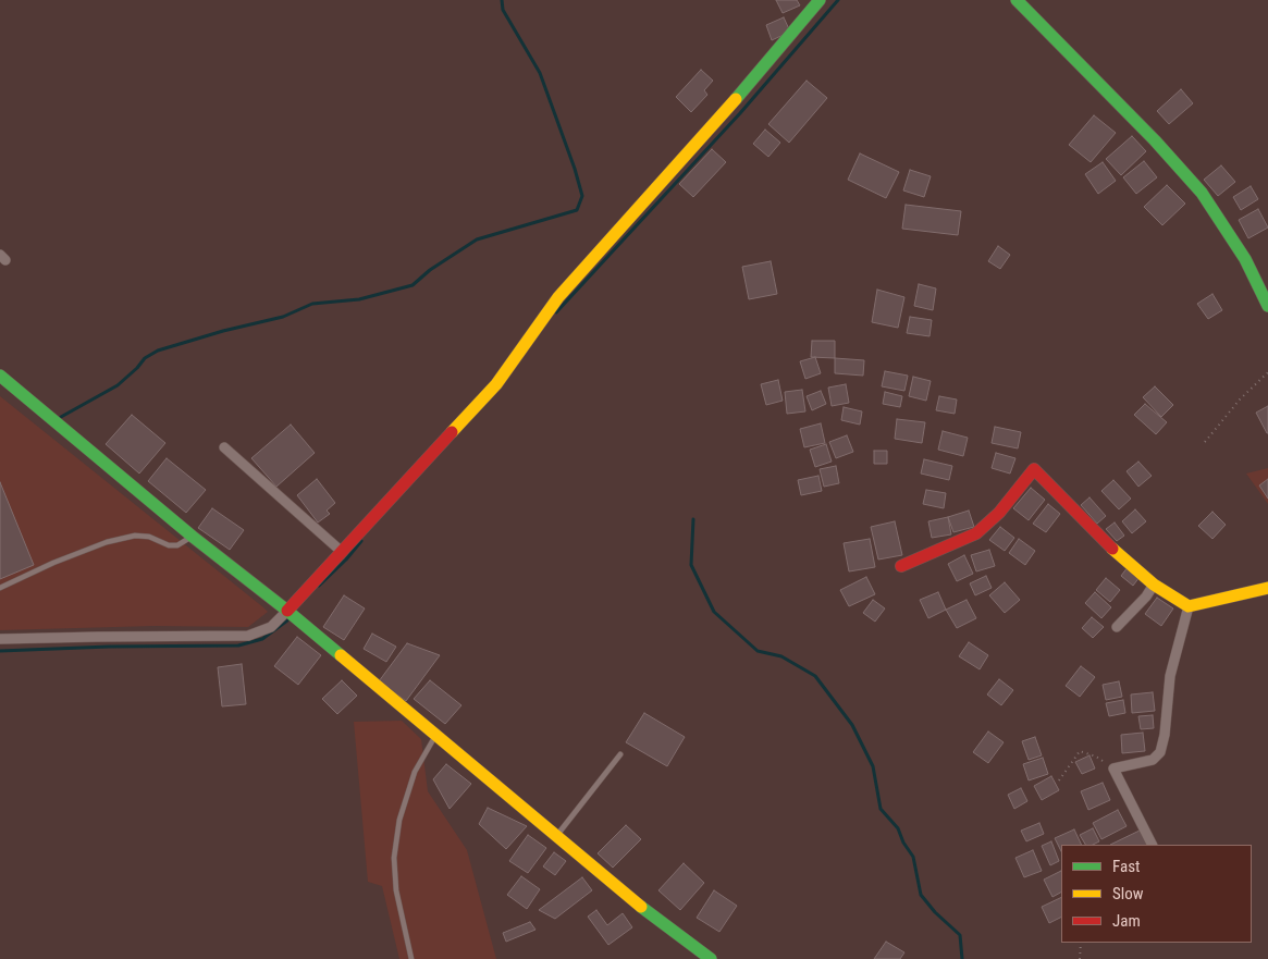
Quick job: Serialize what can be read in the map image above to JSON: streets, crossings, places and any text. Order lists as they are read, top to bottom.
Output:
{
  "legend": ["Fast", "Slow", "Jam"]
}
